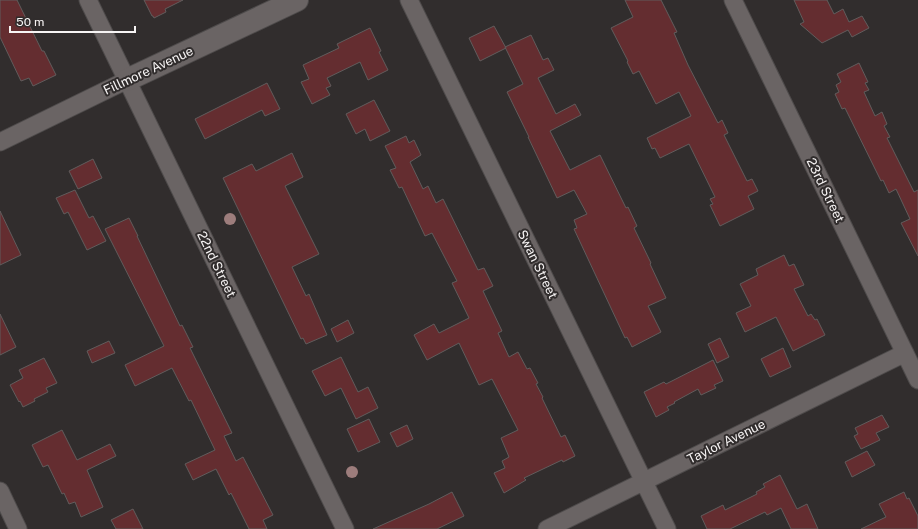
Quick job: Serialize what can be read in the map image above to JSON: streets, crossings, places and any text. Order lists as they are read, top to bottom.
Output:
{
  "streets": {
    "street": [
      "Fillmore Avenue",
      "23rd Street",
      "22nd Street",
      "Swan Street",
      "Taylor Avenue"
    ]
  },
  "crossings": [
    ["Fillmore Avenue", "22nd Street"],
    ["23rd Street", "Taylor Avenue"],
    ["Swan Street", "Taylor Avenue"]
  ],
  "scale_bar": "50 m"
}
